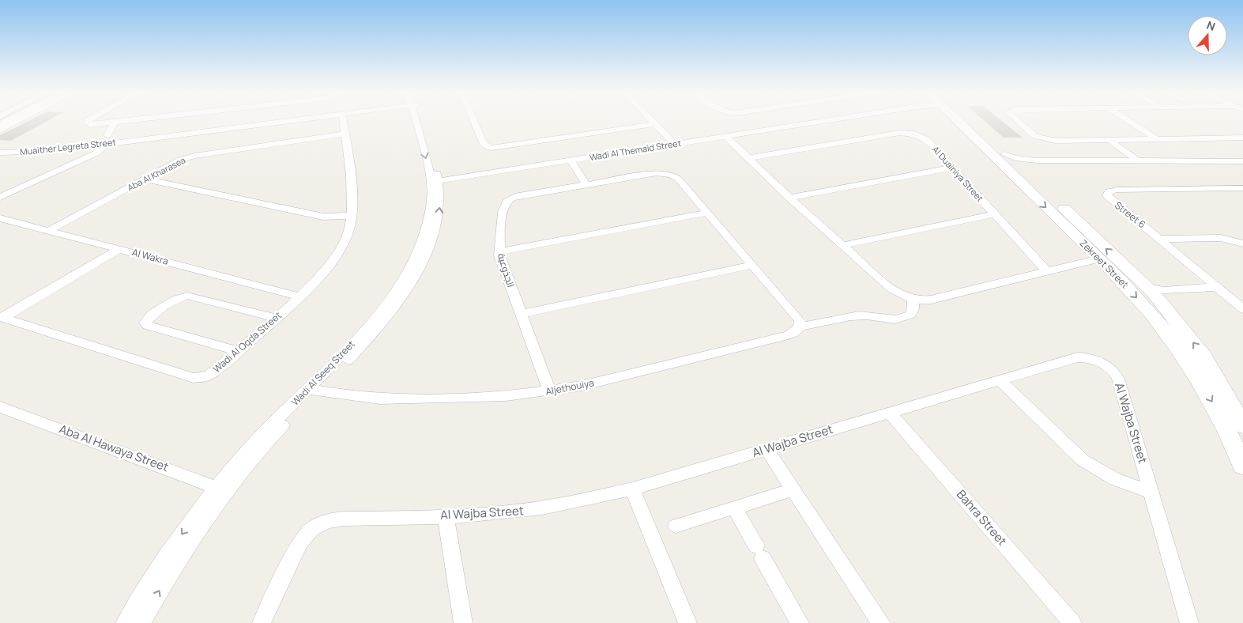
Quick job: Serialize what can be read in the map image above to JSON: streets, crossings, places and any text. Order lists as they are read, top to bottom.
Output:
{
  "streets": {
    "main road": ["Zekreet Street"],
    "street": [
      "Muaither Legreta Street",
      "Wadi Al Themaid Street",
      "Aba Al Kharasea",
      "Al Duainiya Street",
      "Street 6",
      "Al Wakra",
      "الجذوعية",
      "Wadi Al Oqda Street",
      "Wadi Al Seeq Street",
      "Aljethouiya",
      "Al Wajba Street",
      "Aba Al Hawaya Street",
      "Bahra Street"
    ]
  },
  "crossings": [
    ["Wadi Al Themaid Street", "Wadi Al Seeq Street"],
    ["Aba Al Kharasea", "Al Wakra"],
    ["Aba Al Kharasea", "Wadi Al Oqda Street"],
    ["Al Wakra", "Wadi Al Oqda Street"],
    ["الجذوعية", "Aljethouiya"],
    ["Wadi Al Seeq Street", "Aljethouiya"],
    ["Wadi Al Seeq Street", "Aba Al Hawaya Street"],
    ["Al Wajba Street", "Bahra Street"]
  ],
  "north": "top"
}
